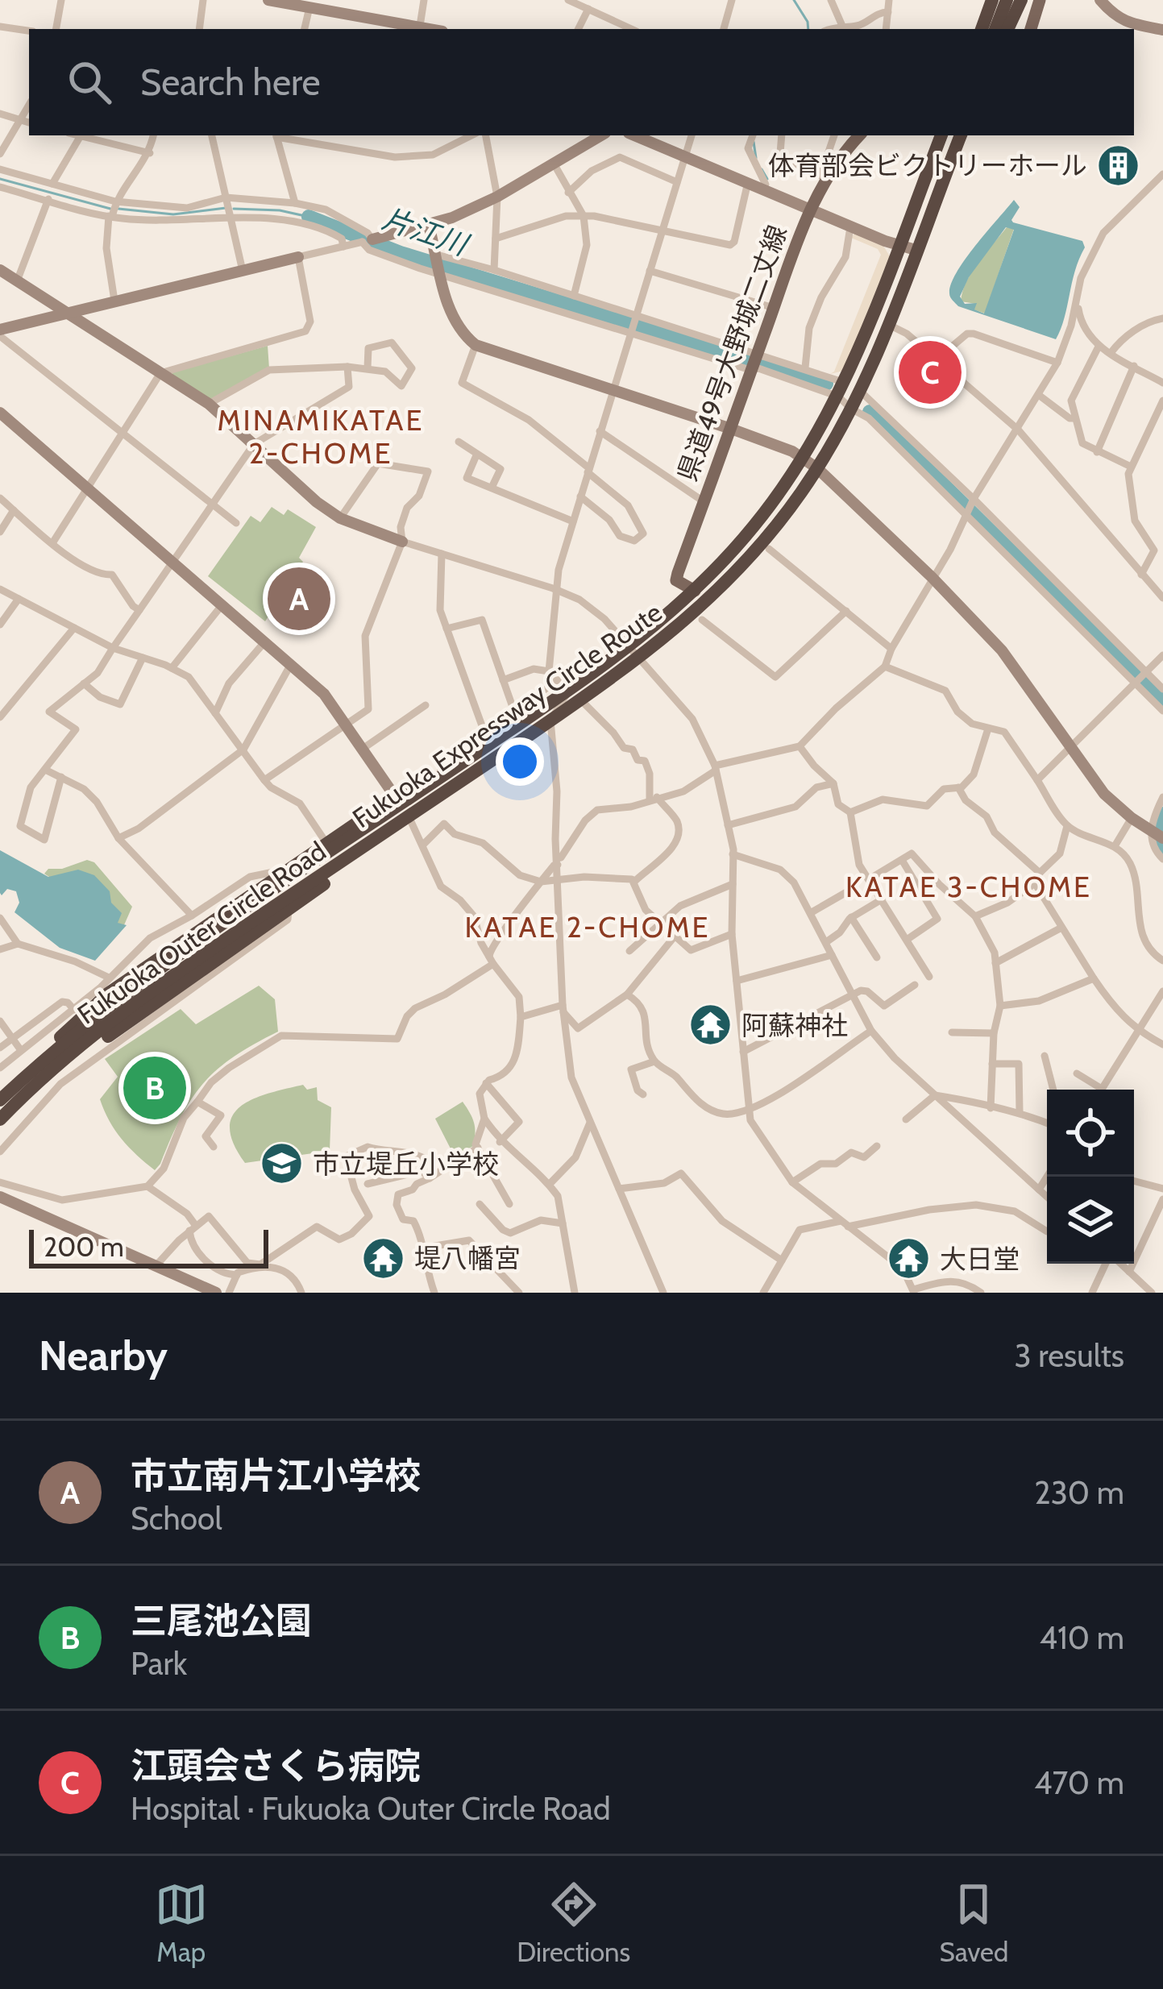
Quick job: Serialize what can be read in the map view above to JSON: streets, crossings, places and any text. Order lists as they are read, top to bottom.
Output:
{
  "streets": {
    "highway": ["Fukuoka Expressway Circle Route", "Fukuoka Outer Circle Road"],
    "main road": ["県道49号大野城二丈線"]
  },
  "crossings": [
    ["県道49号大野城二丈線", "Fukuoka Outer Circle Road"],
    ["Fukuoka Expressway Circle Route", "Fukuoka Outer Circle Road"]
  ],
  "districts": ["MINAMIKATAE 2-CHOME", "KATAE 3-CHOME", "KATAE 2-CHOME"],
  "water": ["片江川"],
  "places": {
    "building": ["体育部会ビクトリーホール"],
    "temple": ["阿蘇神社", "堤八幡宮", "大日堂"],
    "school or university": ["市立堤丘小学校"]
  },
  "scale_bar": "200 m",
  "page": {
    "search": "Search here",
    "pins": ["C", "A", "B"],
    "scale": "200 m",
    "heading": ["Nearby", "3 results"],
    "list": [
      {
        "mark": "A",
        "name": "市立南片江小学校",
        "note": "School",
        "value": "230 m"
      },
      {
        "mark": "B",
        "name": "三尾池公園",
        "note": "Park",
        "value": "410 m"
      },
      {
        "mark": "C",
        "name": "江頭会さくら病院",
        "note": "Hospital · Fukuoka Outer Circle Road",
        "value": "470 m"
      }
    ],
    "nav": ["Map", "Directions", "Saved"]
  }
}
